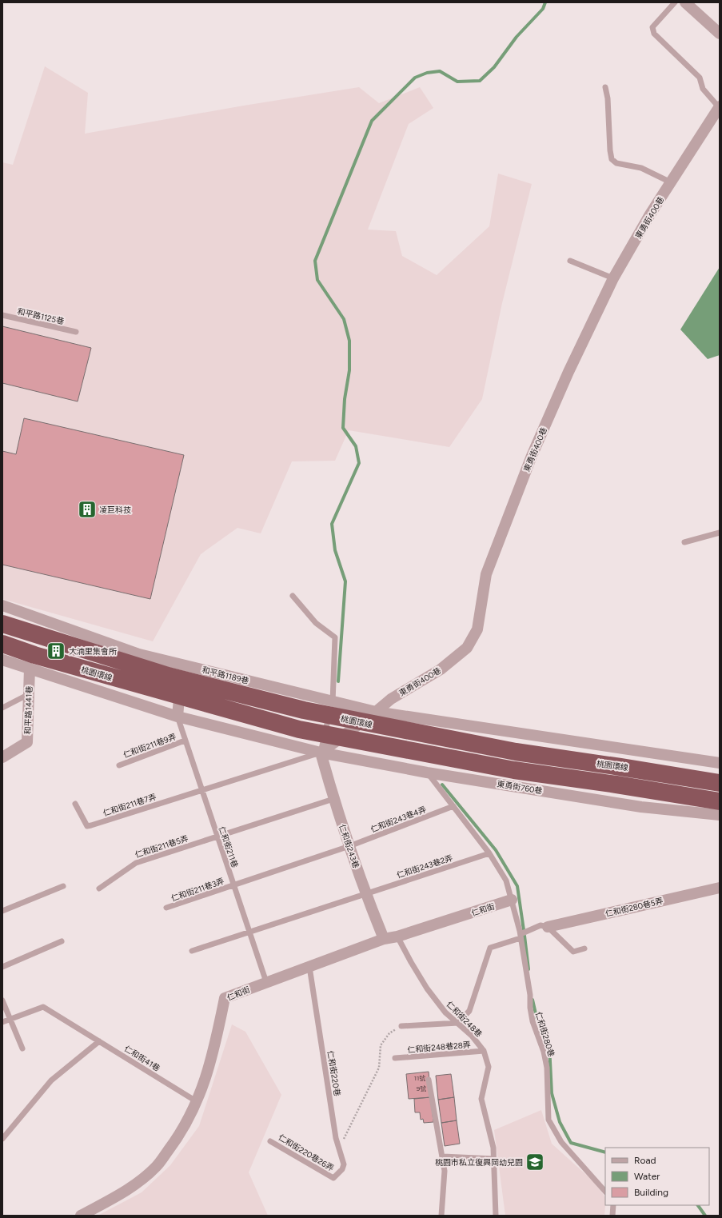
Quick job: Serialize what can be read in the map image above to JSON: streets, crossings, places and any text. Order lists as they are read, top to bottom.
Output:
{
  "streets": {
    "highway": ["桃園環線"],
    "street": [
      "東勇街400巷",
      "和平路1189巷",
      "和平路1441巷",
      "東勇街760巷",
      "仁和街243巷",
      "仁和街280巷5弄",
      "仁和街"
    ],
    "lane": [
      "和平路1125巷",
      "仁和街211巷9弄",
      "仁和街211巷7弄",
      "仁和街243巷4弄",
      "仁和街211巷5弄",
      "仁和街211巷",
      "仁和街243巷2弄",
      "仁和街211巷3弄",
      "仁和街248巷",
      "仁和街280巷",
      "仁和街248巷28弄",
      "仁和街41巷",
      "仁和街220巷",
      "仁和街220巷26弄"
    ]
  },
  "crossings": [
    ["東勇街400巷", "和平路1189巷"],
    ["東勇街400巷", "東勇街760巷"],
    ["東勇街400巷", "仁和街243巷"],
    ["桃園環線", "東勇街760巷"],
    ["仁和街211巷9弄", "仁和街211巷"],
    ["東勇街760巷", "仁和街243巷"],
    ["東勇街760巷", "仁和街280巷"],
    ["仁和街211巷7弄", "仁和街211巷"],
    ["仁和街243巷4弄", "仁和街243巷"],
    ["仁和街243巷4弄", "仁和街211巷3弄"],
    ["仁和街243巷4弄", "仁和街280巷"],
    ["仁和街211巷5弄", "仁和街243巷"],
    ["仁和街211巷5弄", "仁和街211巷"],
    ["仁和街243巷", "仁和街243巷2弄"],
    ["仁和街243巷", "仁和街"],
    ["仁和街211巷", "仁和街243巷2弄"],
    ["仁和街211巷", "仁和街211巷3弄"],
    ["仁和街211巷", "仁和街"],
    ["仁和街243巷2弄", "仁和街280巷"],
    ["仁和街", "仁和街248巷"],
    ["仁和街", "仁和街280巷"],
    ["仁和街", "仁和街41巷"],
    ["仁和街", "仁和街220巷"],
    ["仁和街248巷", "仁和街248巷28弄"],
    ["仁和街220巷", "仁和街220巷26弄"]
  ],
  "places": {
    "building": ["凌巨科技", "大湳里集會所"],
    "school or university": ["桃園市私立復興岡幼兒園"]
  },
  "house_numbers": ["11號", "9號"],
  "legend": ["Road", "Water", "Building"]
}
